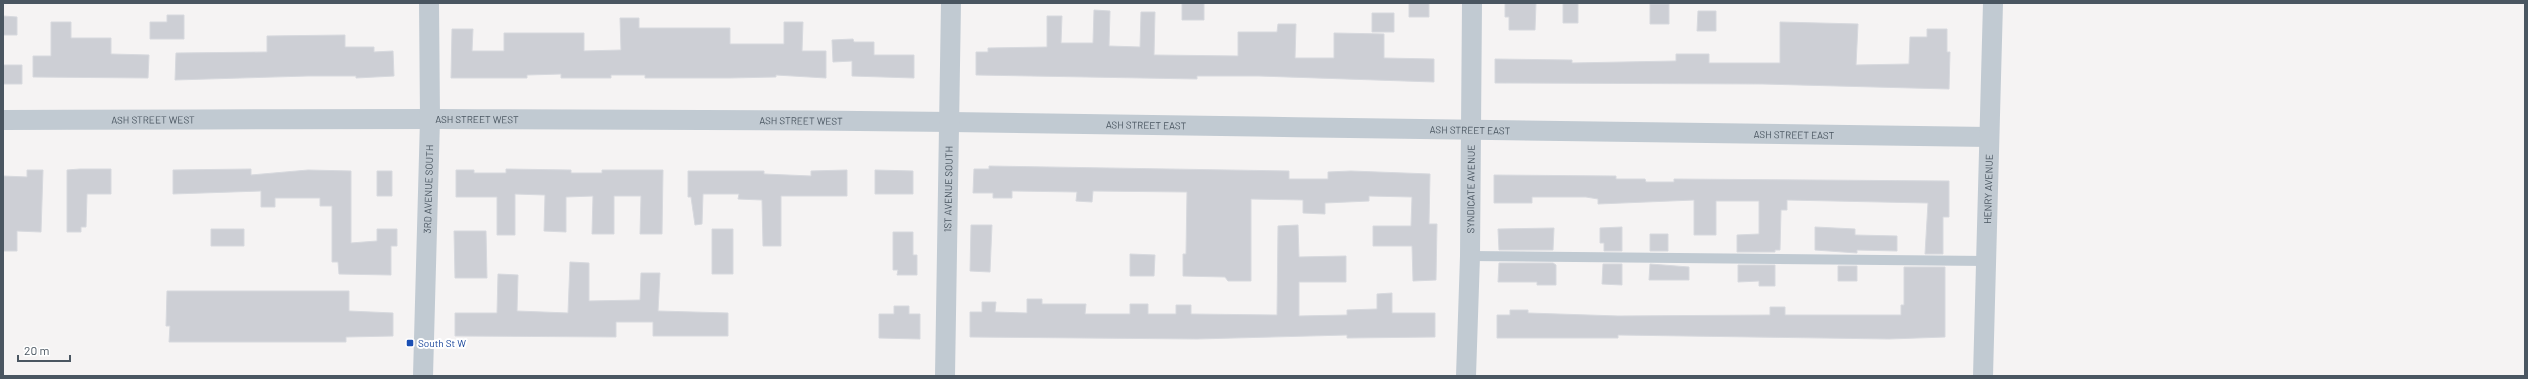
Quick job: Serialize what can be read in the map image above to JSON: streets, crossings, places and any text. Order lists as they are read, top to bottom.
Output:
{
  "streets": {
    "street": [
      "ASH STREET WEST",
      "ASH STREET EAST",
      "3RD AVENUE SOUTH",
      "1ST AVENUE SOUTH",
      "SYNDICATE AVENUE",
      "HENRY AVENUE"
    ]
  },
  "crossings": [
    ["ASH STREET WEST", "ASH STREET EAST"],
    ["ASH STREET WEST", "3RD AVENUE SOUTH"],
    ["ASH STREET WEST", "1ST AVENUE SOUTH"],
    ["ASH STREET EAST", "1ST AVENUE SOUTH"],
    ["ASH STREET EAST", "SYNDICATE AVENUE"],
    ["ASH STREET EAST", "HENRY AVENUE"]
  ],
  "places": {
    "transit": ["South St W"]
  },
  "scale_bar": "20 m"
}
